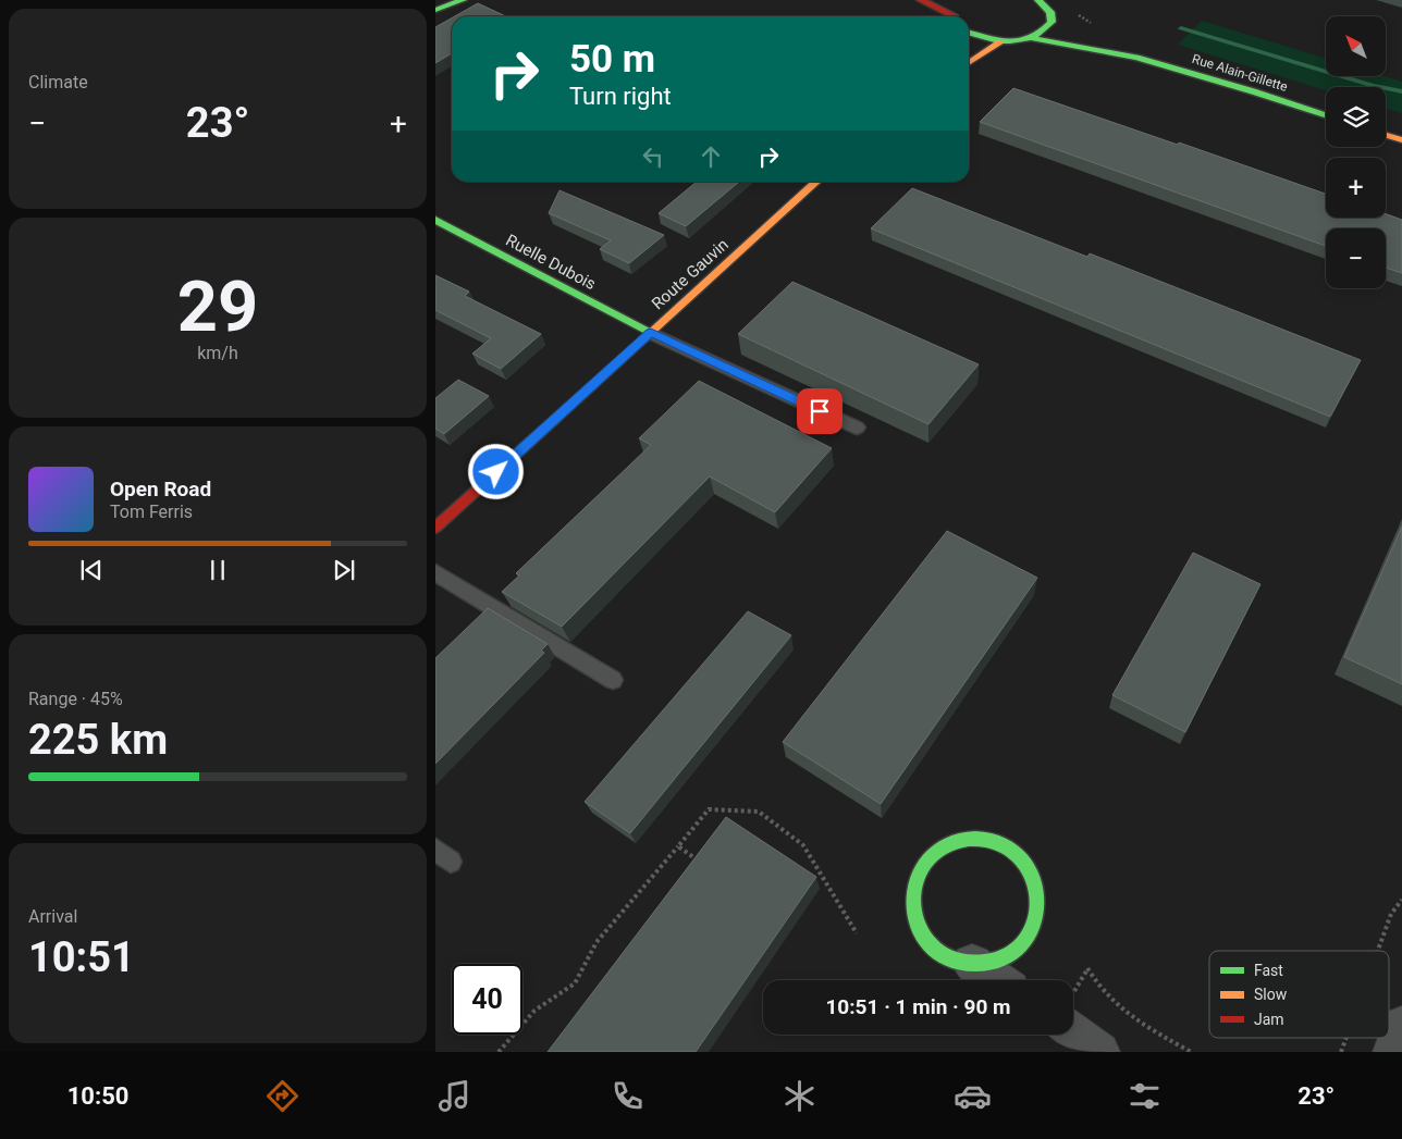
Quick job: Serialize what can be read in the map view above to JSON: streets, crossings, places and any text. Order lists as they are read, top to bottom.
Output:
{
  "streets": {
    "street": ["Rue Alain-Gillette", "Ruelle Dubois", "Route Gauvin"]
  },
  "crossings": [
    ["Ruelle Dubois", "Route Gauvin"]
  ],
  "legend": ["Fast", "Slow", "Jam"],
  "north": "top left",
  "page": {
    "tile": [
      "Climate",
      ["29", "km/h"],
      ["Range · 45%", "225 km"],
      ["Arrival", "10:51"]
    ],
    "map_buttons": ["+", "−"],
    "turn": ["50 m", "Turn right"],
    "heat": ["−", "23°", "+"],
    "song": ["Open Road", "Tom Ferris"],
    "limit": "40",
    "trip": "10:51 · 1 min · 90 m",
    "tabs": ["10:50", "23°"]
  }
}
